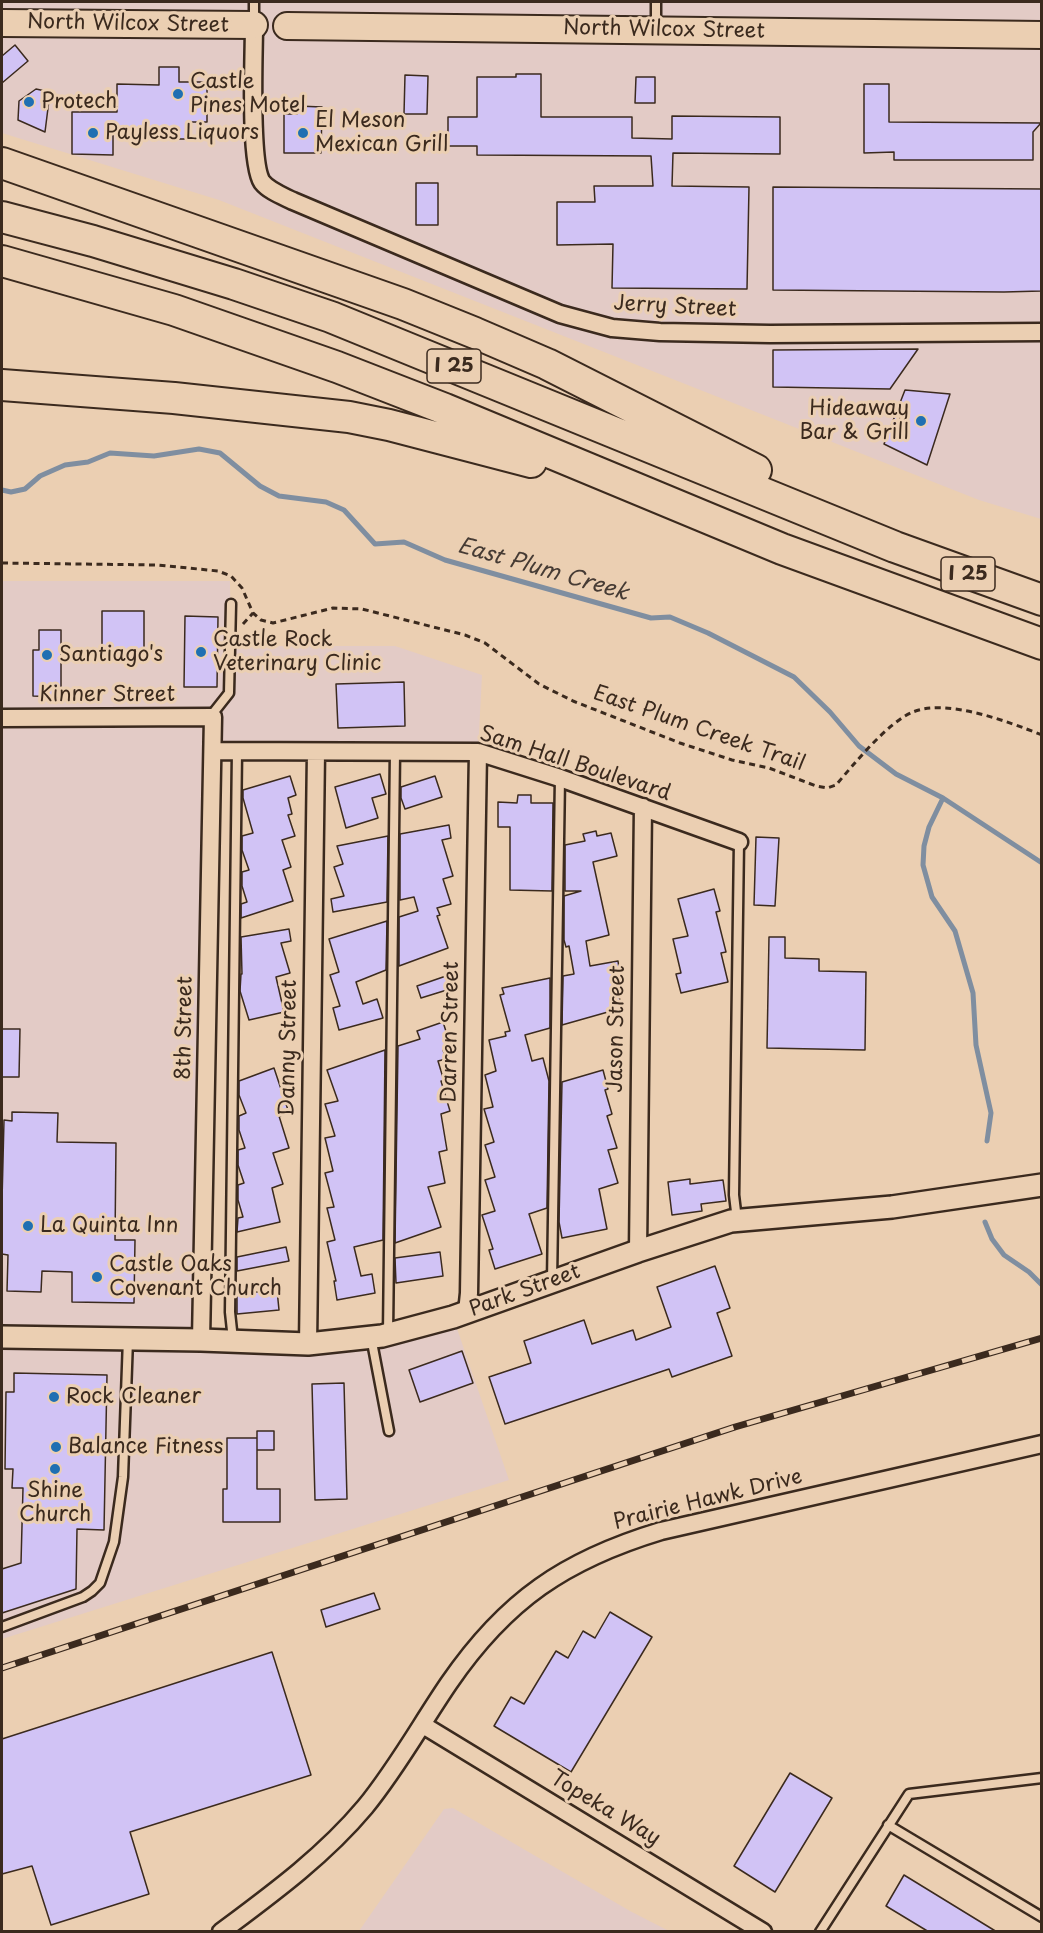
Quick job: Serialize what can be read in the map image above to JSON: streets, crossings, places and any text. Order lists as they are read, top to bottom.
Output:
{
  "streets": {
    "highway": ["I 25"],
    "main road": ["North Wilcox Street"],
    "street": [
      "Jerry Street",
      "Kinner Street",
      "Sam Hall Boulevard",
      "8th Street",
      "Jason Street",
      "Darren Street",
      "Danny Street",
      "Park Street",
      "Prairie Hawk Drive",
      "Topeka Way"
    ],
    "path": ["East Plum Creek Trail"]
  },
  "crossings": [
    ["North Wilcox Street", "Jerry Street"],
    ["Kinner Street", "8th Street"],
    ["Sam Hall Boulevard", "8th Street"],
    ["Sam Hall Boulevard", "Jason Street"],
    ["Sam Hall Boulevard", "Darren Street"],
    ["Sam Hall Boulevard", "Danny Street"],
    ["8th Street", "Park Street"],
    ["Jason Street", "Park Street"],
    ["Darren Street", "Park Street"],
    ["Danny Street", "Park Street"],
    ["Prairie Hawk Drive", "Topeka Way"]
  ],
  "water": ["East Plum Creek"],
  "places": [
    "Castle Pines Motel",
    "Protech",
    "Payless Liquors",
    "El Meson Mexican Grill",
    "Hideaway Bar & Grill",
    "Castle Rock Veterinary Clinic",
    "Santiago's",
    "La Quinta Inn",
    "Castle Oaks Covenant Church",
    "Rock Cleaner",
    "Balance Fitness",
    "Shine Church"
  ]
}
